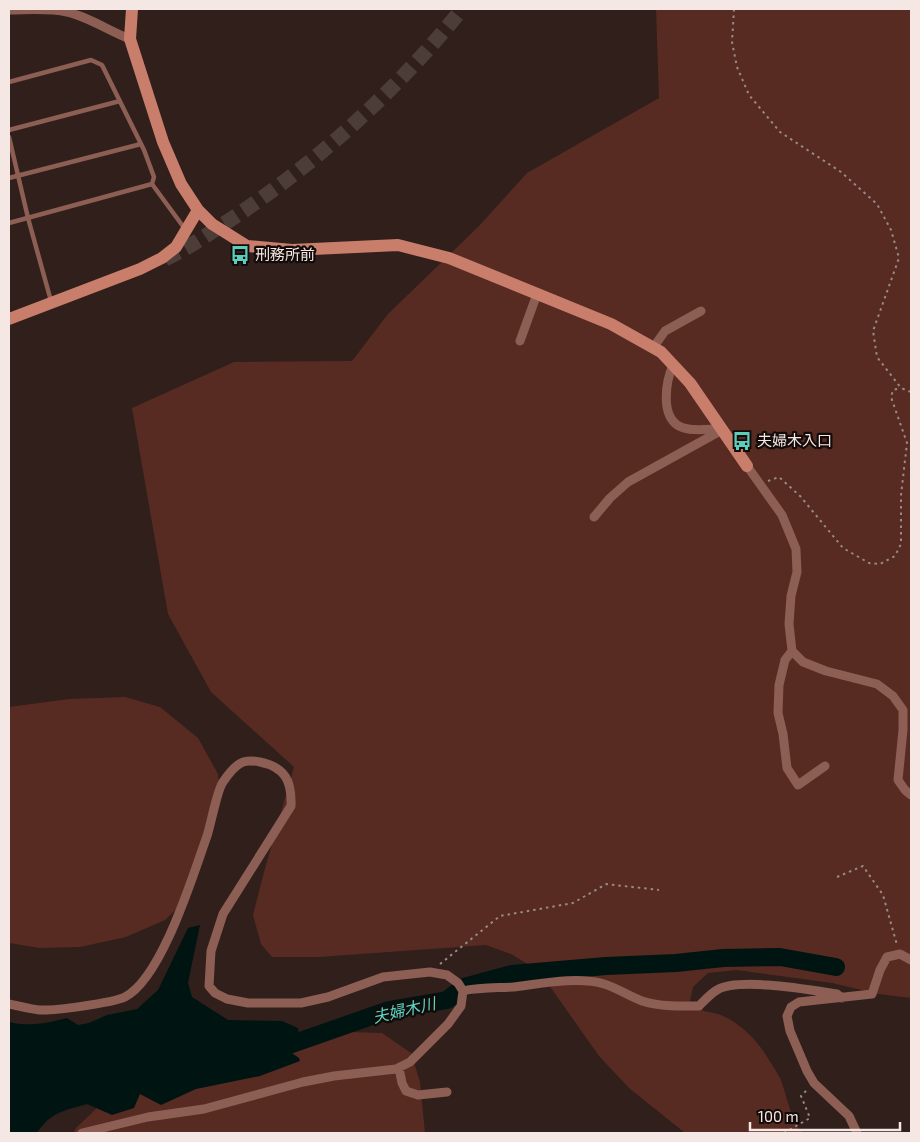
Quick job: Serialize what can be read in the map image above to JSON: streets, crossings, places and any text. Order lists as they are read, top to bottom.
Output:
{
  "water": ["夫婦木川"],
  "places": {
    "bus stop": ["刑務所前", "夫婦木入口"]
  },
  "scale_bar": "100 m"
}
